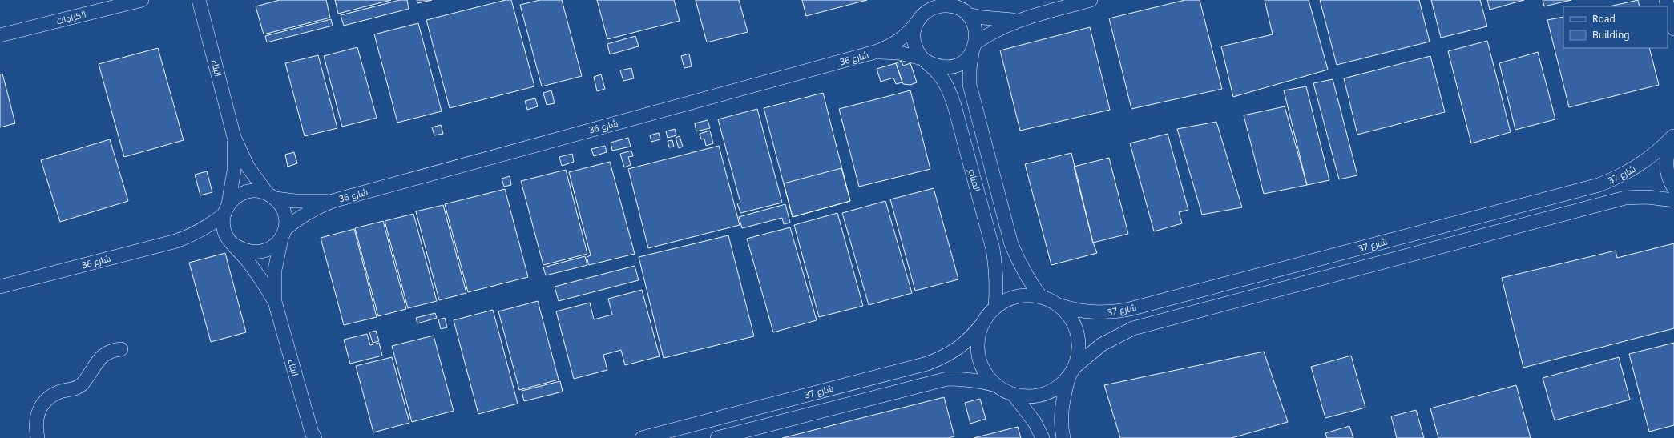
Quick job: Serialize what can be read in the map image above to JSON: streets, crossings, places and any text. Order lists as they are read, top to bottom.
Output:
{
  "streets": {
    "street": [
      "الكراجات",
      "شارع 36",
      "البناء",
      "شارع 37",
      "المناجر"
    ]
  },
  "crossings": [
    ["شارع 36", "البناء"],
    ["شارع 36", "المناجر"],
    ["شارع 37", "المناجر"]
  ],
  "legend": ["Road", "Building"]
}
